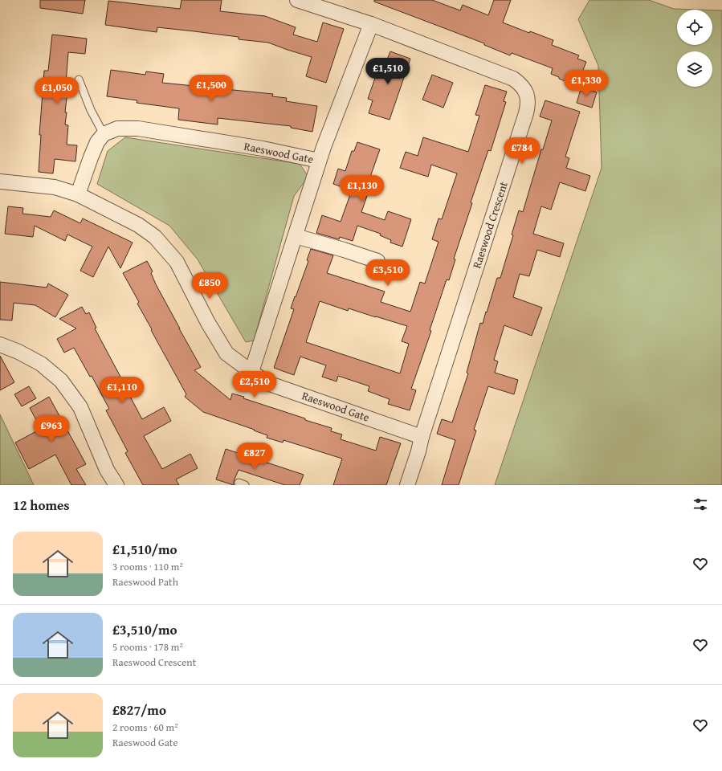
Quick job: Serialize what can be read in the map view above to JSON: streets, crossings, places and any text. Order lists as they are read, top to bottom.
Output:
{
  "streets": {
    "street": ["Raeswood Gate", "Raeswood Crescent"]
  },
  "crossings": [
    ["Raeswood Gate", "Raeswood Crescent"]
  ],
  "page": {
    "price": [
      "£1,510",
      "£1,330",
      "£1,500",
      "£1,050",
      "£784",
      "£1,130",
      "£3,510",
      "£850",
      "£2,510",
      "£1,110",
      "£963",
      "£827"
    ],
    "heading": "12 homes",
    "list": [
      {
        "name": "£1,510/mo",
        "note": "3 rooms · 110 m² · Raeswood Path"
      },
      {
        "name": "£3,510/mo",
        "note": "5 rooms · 178 m² · Raeswood Crescent"
      },
      {
        "name": "£827/mo",
        "note": "2 rooms · 60 m² · Raeswood Gate"
      }
    ]
  }
}
